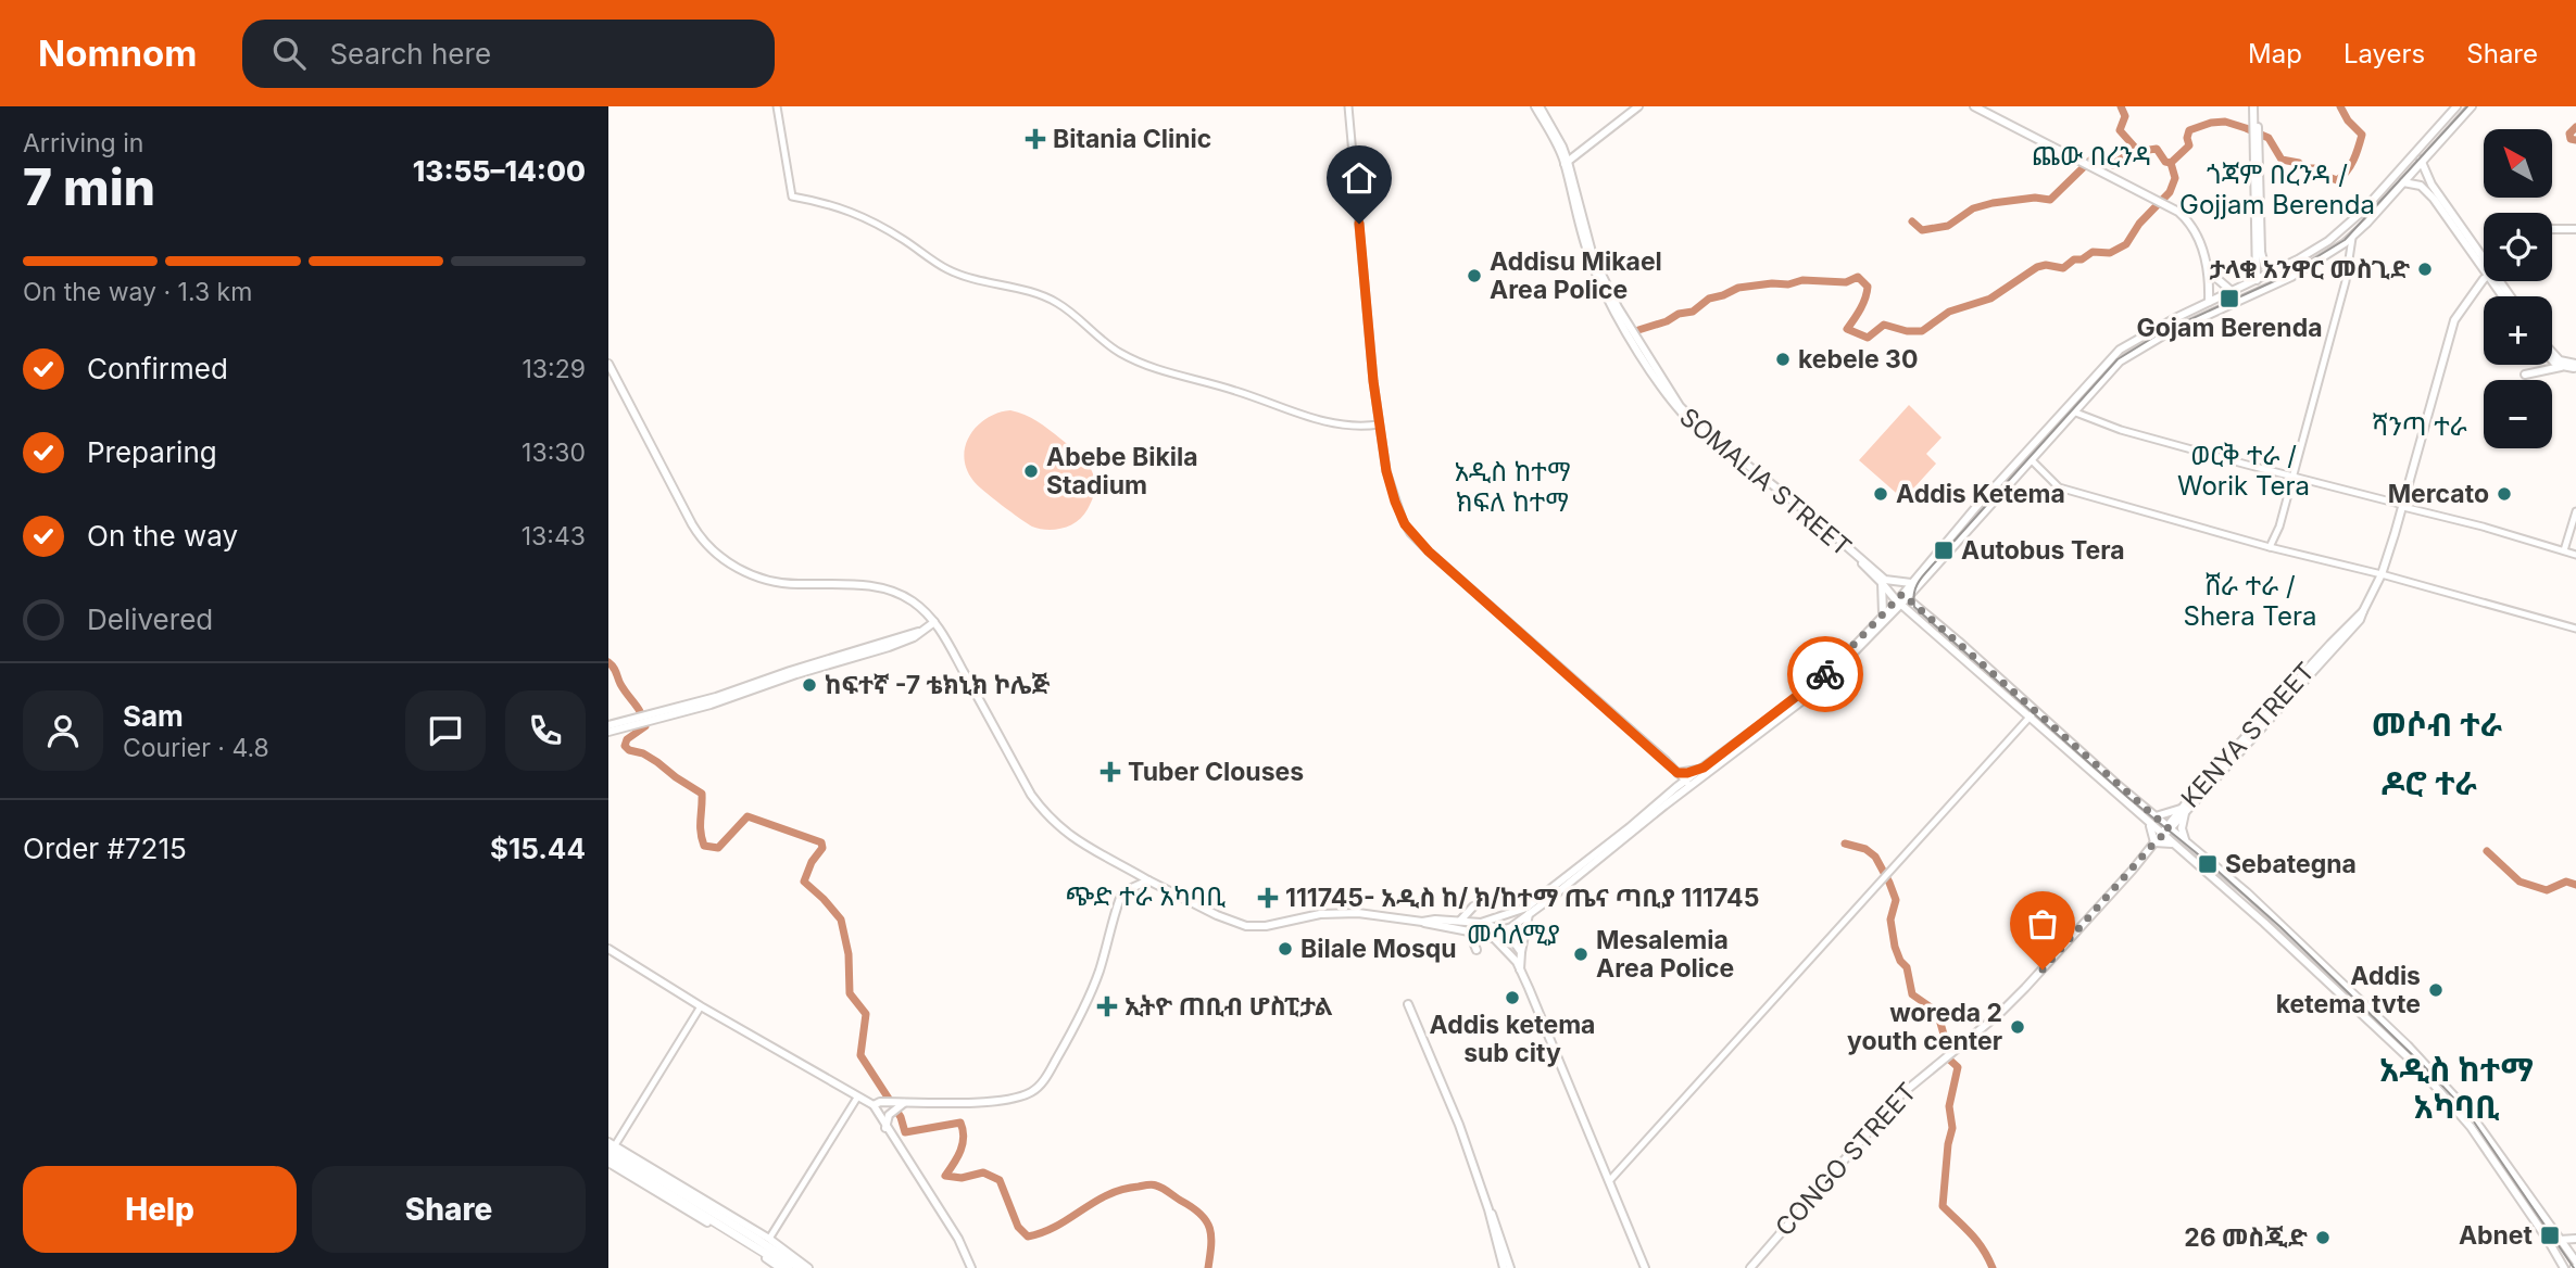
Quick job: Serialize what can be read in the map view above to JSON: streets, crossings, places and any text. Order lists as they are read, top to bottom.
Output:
{
  "streets": {
    "main road": ["SOMALIA STREET", "CONGO STREET"]
  },
  "crossings": [
    ["SOMALIA STREET", "CONGO STREET"]
  ],
  "districts": [
    "ጨው በረንዳ",
    "ጎጃም በረንዳ / Gojjam Berenda",
    "ሻንጣ ተራ",
    "ወርቅ ተራ / Worik Tera",
    "አዲስ ከተማ ክፍለ ከተማ",
    "ሸራ ተራ / Shera Tera",
    "መሶብ ተራ",
    "ዶሮ ተራ",
    "ጭድ ተራ አካባቢ",
    "መሳለሚያ",
    "አዲስ ከተማ አካባቢ"
  ],
  "places": {
    "health": [
      "Bitania Clinic",
      "Tuber Clouses",
      "111745- አዲስ ከ/ ክ/ከተማ ጤና ጣቢያ 111745",
      "ኢትዮ ጠቢብ ሆስፒታል"
    ],
    "other": [
      "ታላቁ አንዋር መስጊድ",
      "Addisu Mikael Area Police",
      "kebele 30",
      "Abebe Bikila Stadium",
      "Addis Ketema",
      "Mercato",
      "ከፍተኛ -7 ቴክኒክ ኮሌጅ",
      "Bilale Mosqu",
      "Mesalemia Area Police",
      "Addis ketema tvte",
      "Addis ketema sub city",
      "woreda 2 youth center",
      "26 መስጂድ"
    ],
    "transit": [
      "Gojam Berenda",
      "Autobus Tera",
      "Sebategna",
      "Abnet"
    ]
  },
  "north": "top left",
  "page": {
    "header": "Nomnom",
    "search": "Search here",
    "nav": ["Map", "Layers", "Share"],
    "heading": ["7 min", "Arriving in", "13:55–14:00"],
    "panel": [
      "Sam",
      "Courier · 4.8",
      "Order #7215",
      "$15.44"
    ],
    "map_buttons": ["+", "−"],
    "bar": "On the way · 1.3 km",
    "list": [
      ["Confirmed", "13:29"],
      ["Preparing", "13:30"],
      ["On the way", "13:43"],
      "Delivered"
    ],
    "buttons": ["Help", "Share"]
  }
}
